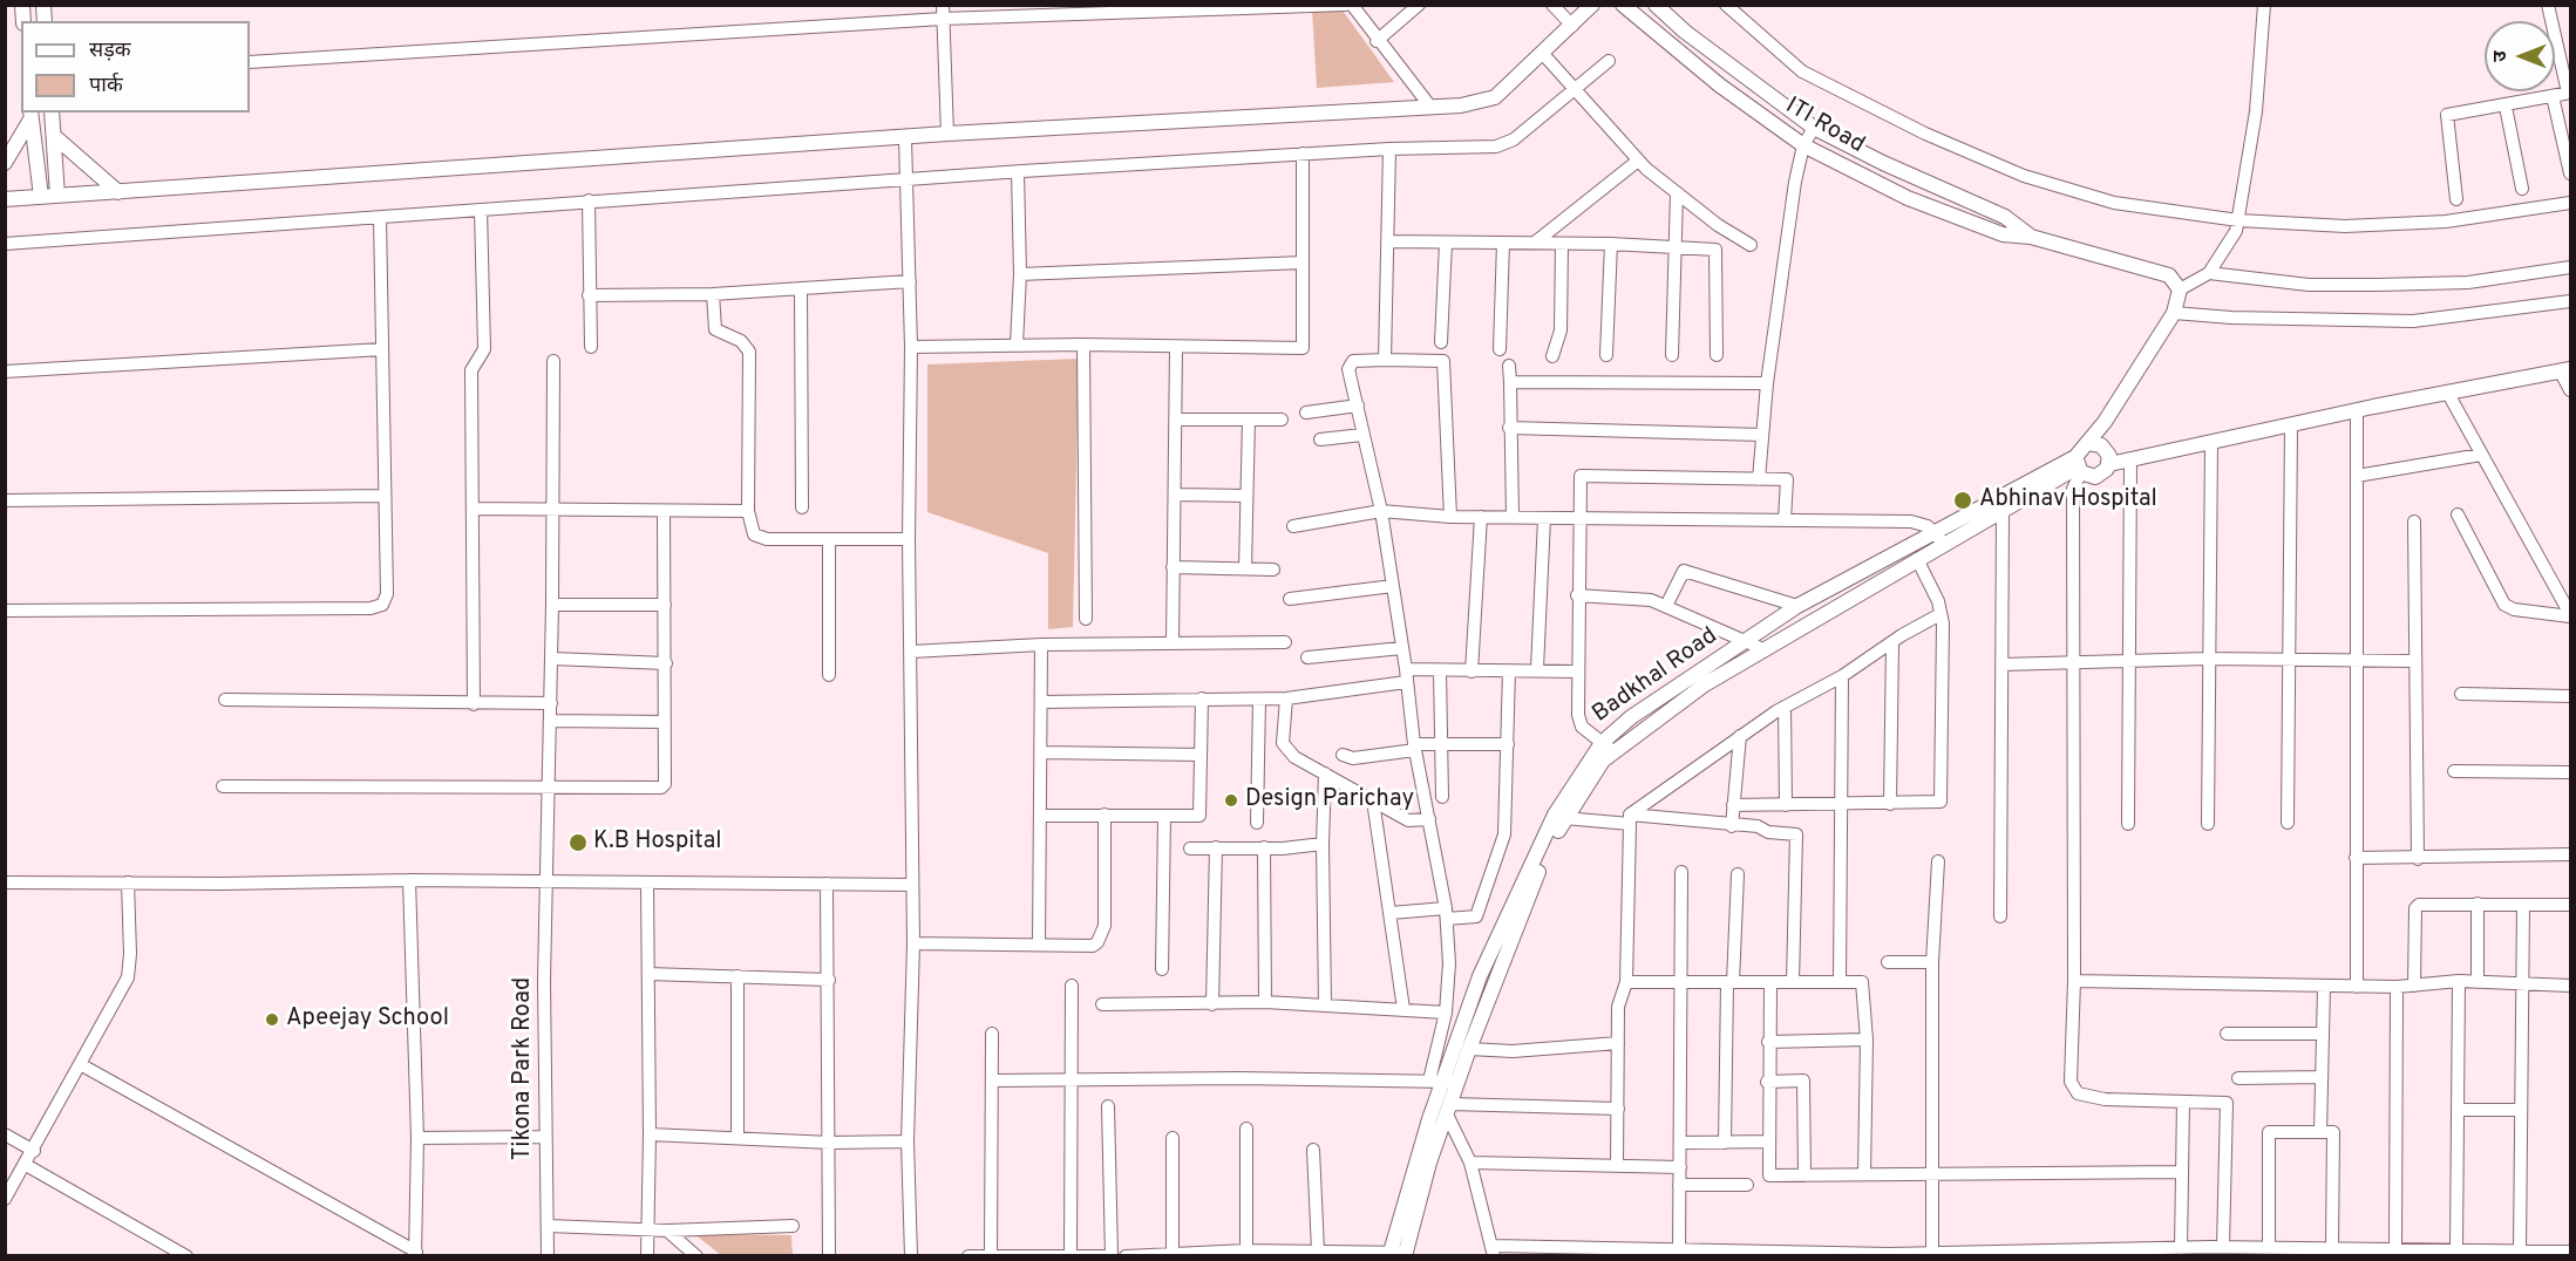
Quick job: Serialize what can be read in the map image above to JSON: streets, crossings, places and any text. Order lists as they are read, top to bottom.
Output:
{
  "streets": {
    "street": ["ITI Road", "Badkhal Road", "Tikona Park Road"]
  },
  "places": [
    "Abhinav Hospital",
    "Design Parichay",
    "K.B Hospital",
    "Apeejay School"
  ],
  "legend": ["सड़क", "पार्क"],
  "north": "left"
}
